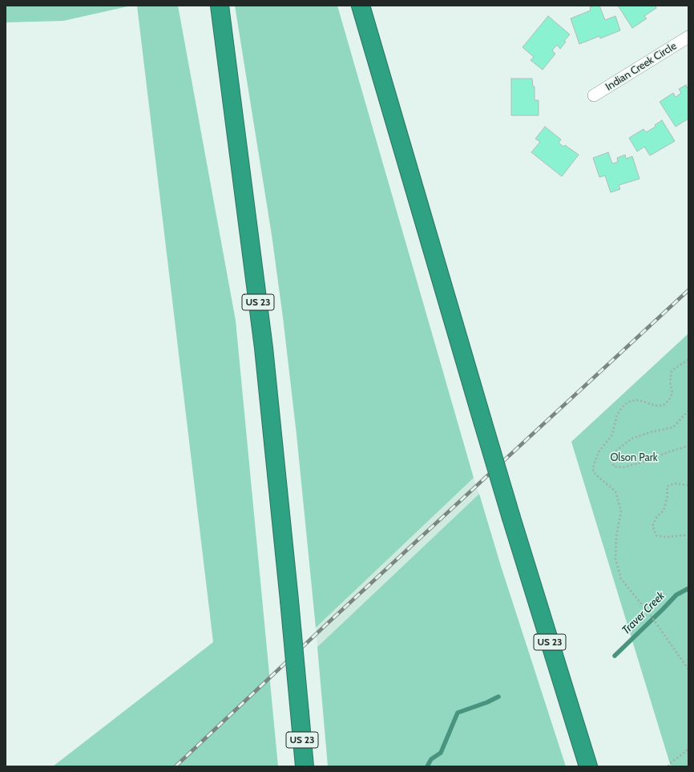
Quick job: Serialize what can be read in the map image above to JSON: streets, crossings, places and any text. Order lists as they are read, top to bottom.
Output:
{
  "streets": {
    "highway": ["US 23"],
    "street": ["Indian Creek Circle"]
  },
  "water": ["Traver Creek"],
  "parks": ["Olson Park"]
}
